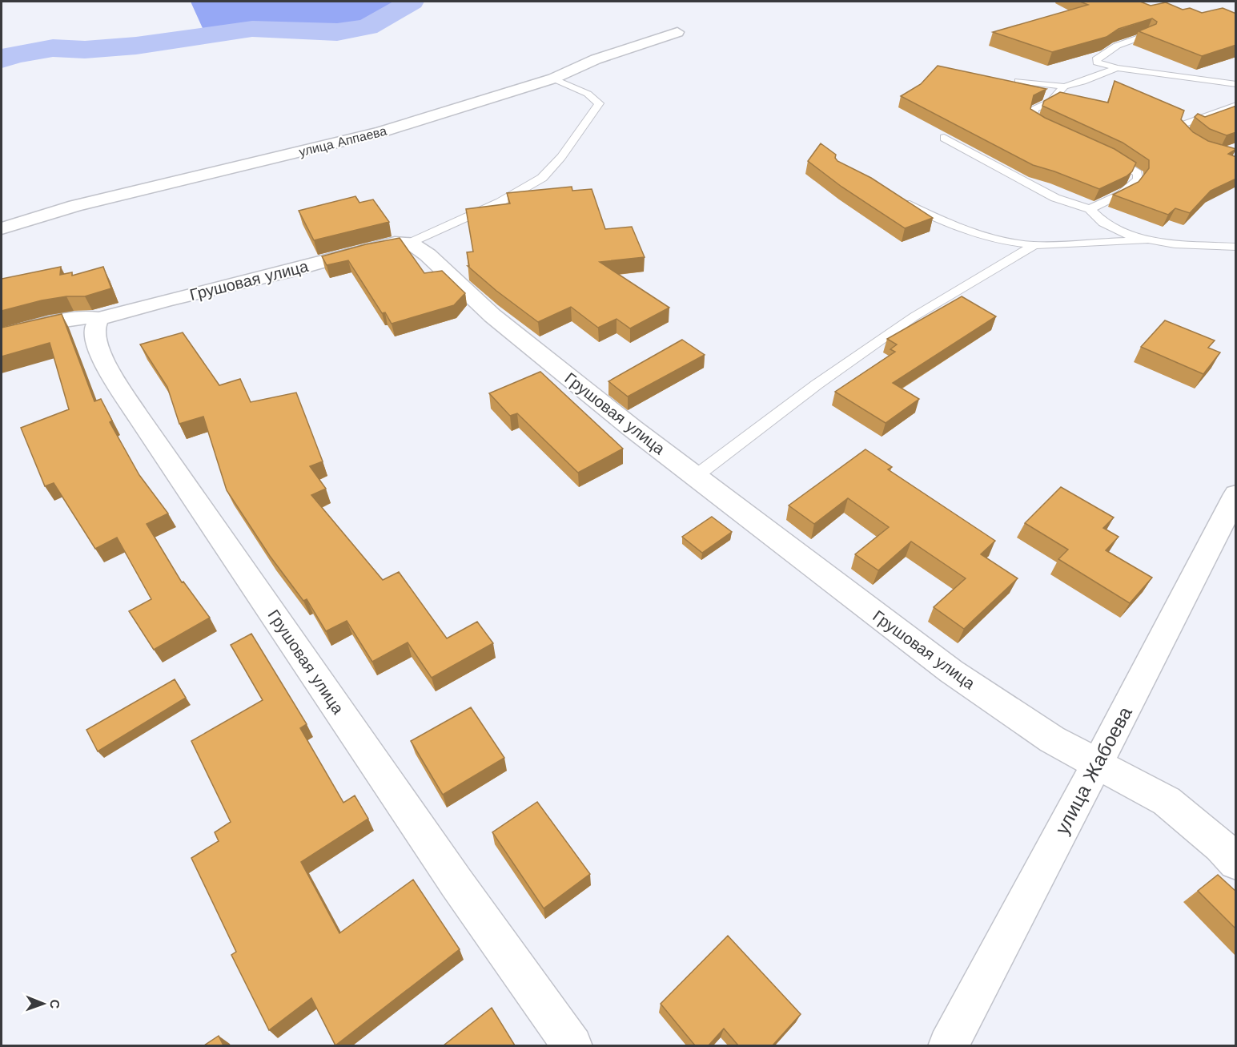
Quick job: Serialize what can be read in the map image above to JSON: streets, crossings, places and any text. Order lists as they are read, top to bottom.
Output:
{
  "streets": {
    "street": ["улица Аппаева", "Грушовая улица", "улица Жабоева"]
  },
  "crossings": [
    ["Грушовая улица", "улица Жабоева"]
  ],
  "north": "right"
}
